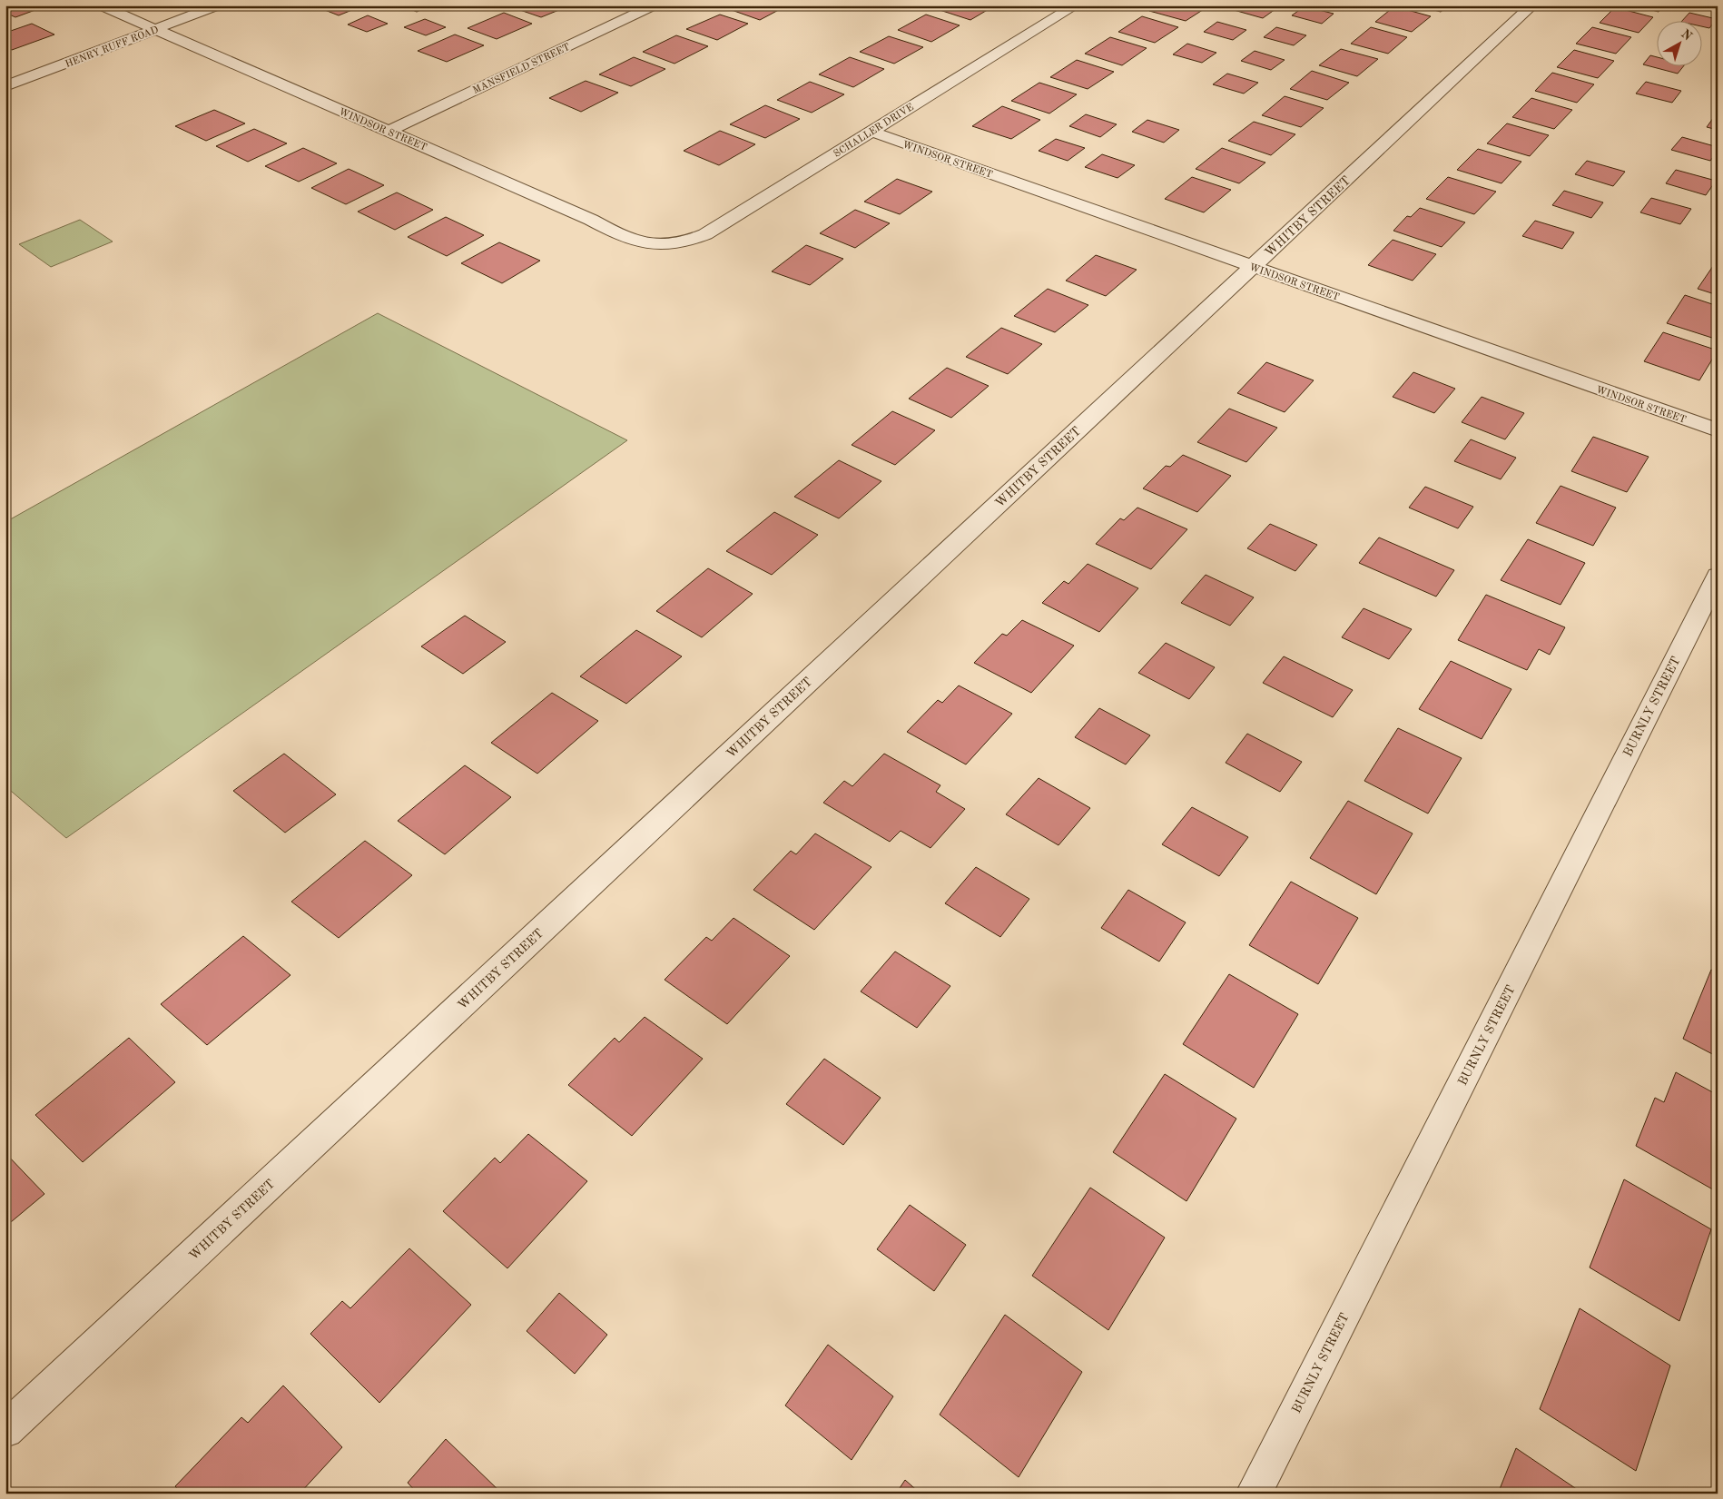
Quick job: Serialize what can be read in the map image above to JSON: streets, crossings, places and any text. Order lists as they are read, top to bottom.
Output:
{
  "streets": {
    "street": [
      "HENRY RUFF ROAD",
      "MANSFIELD STREET",
      "WINDSOR STREET",
      "SCHALLER DRIVE",
      "WHITBY STREET",
      "BURNLY STREET"
    ]
  },
  "crossings": [
    ["HENRY RUFF ROAD", "WINDSOR STREET"],
    ["MANSFIELD STREET", "WINDSOR STREET"],
    ["WINDSOR STREET", "SCHALLER DRIVE"],
    ["WINDSOR STREET", "WHITBY STREET"]
  ],
  "north": "top right"
}
